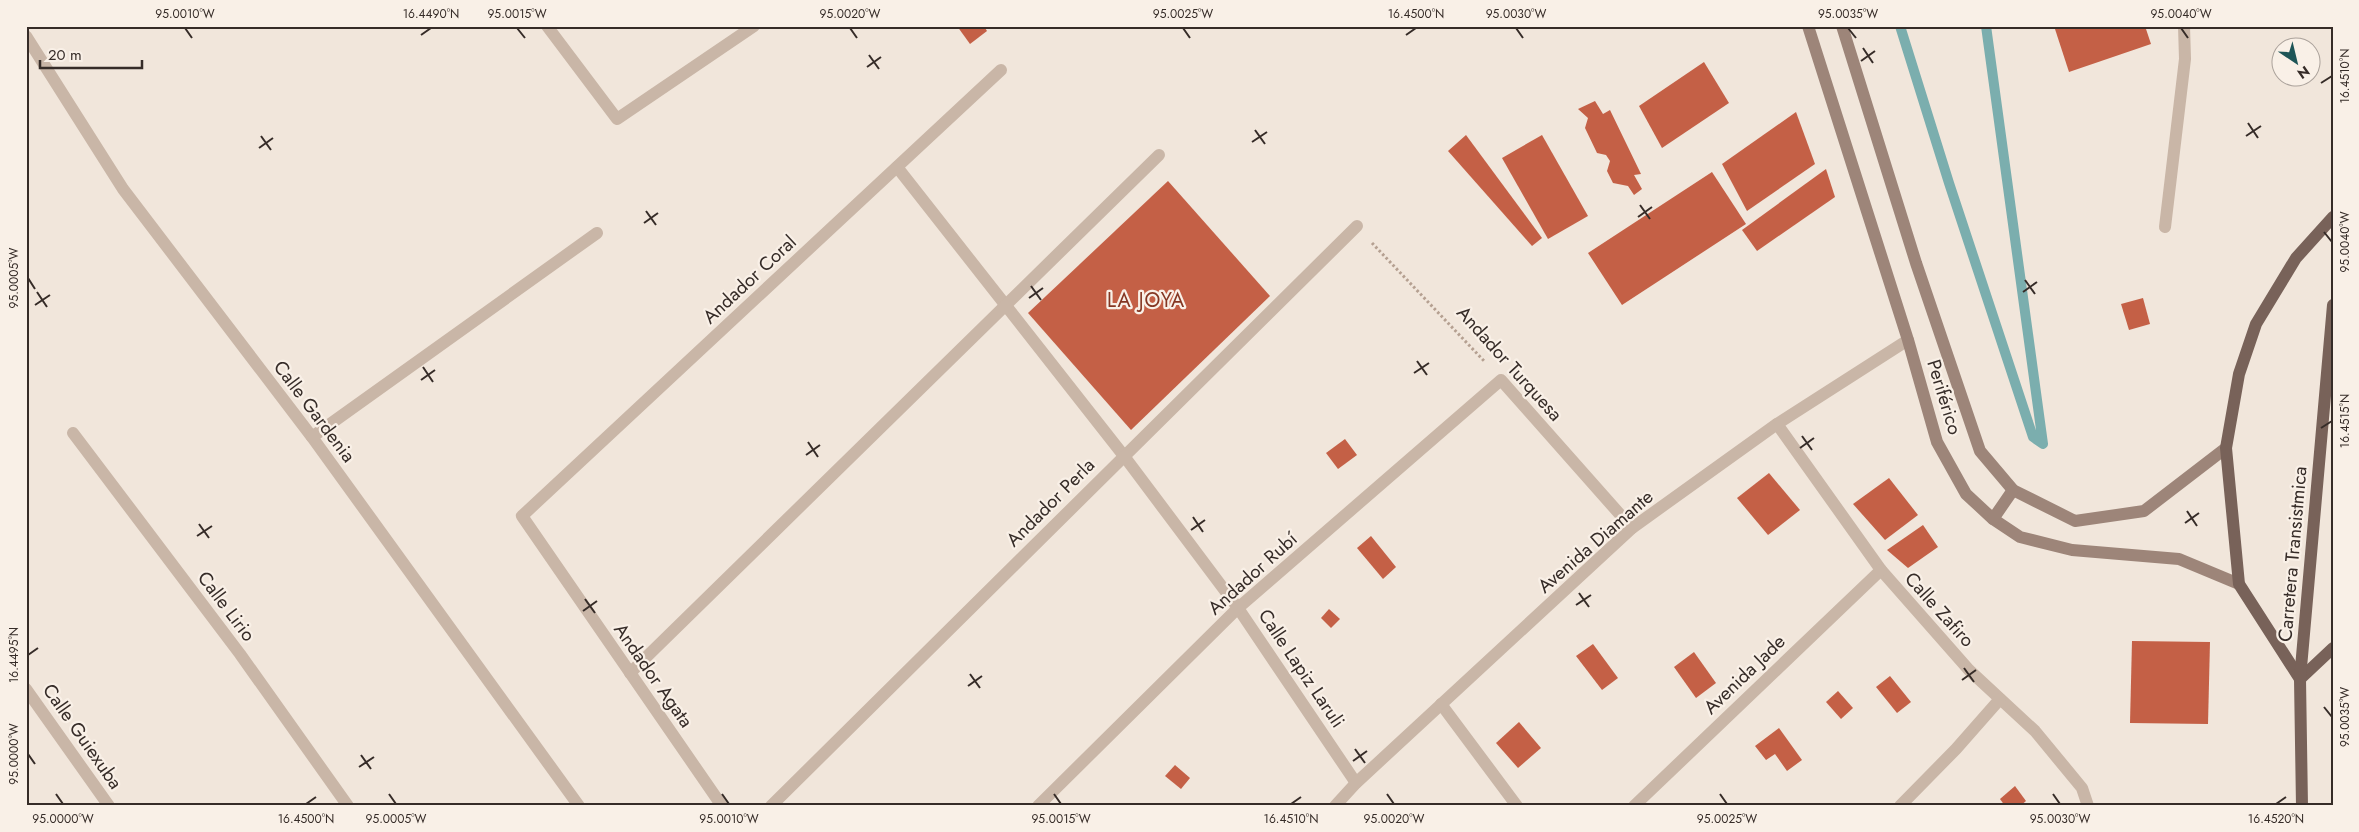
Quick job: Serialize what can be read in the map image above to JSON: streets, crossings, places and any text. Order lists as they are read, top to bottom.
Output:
{
  "streets": {
    "main road": ["Periférico", "Carretera Transistmica"],
    "street": [
      "Andador Coral",
      "Andador Turquesa",
      "Calle Gardenia",
      "Andador Perla",
      "Avenida Diamante",
      "Andador Rubí",
      "Calle Lirio",
      "Calle Zafiro",
      "Calle Lapiz Laruli",
      "Avenida Jade",
      "Andador Agata",
      "Calle Guiexuba"
    ]
  },
  "crossings": [
    ["Andador Coral", "Calle Lapiz Laruli"],
    ["Andador Coral", "Andador Agata"],
    ["Andador Turquesa", "Andador Perla"],
    ["Andador Turquesa", "Avenida Diamante"],
    ["Andador Turquesa", "Andador Rubí"],
    ["Periférico", "Avenida Diamante"],
    ["Andador Perla", "Calle Lapiz Laruli"],
    ["Avenida Diamante", "Calle Zafiro"],
    ["Avenida Diamante", "Calle Lapiz Laruli"],
    ["Andador Rubí", "Calle Lapiz Laruli"],
    ["Calle Zafiro", "Avenida Jade"]
  ],
  "districts": ["LA JOYA"],
  "scale_bar": "20 m",
  "north": "bottom right",
  "coordinates": [
    "95.0010°W",
    "16.4490°N",
    "95.0015°W",
    "95.0020°W",
    "95.0025°W",
    "16.4500°N",
    "95.0030°W",
    "95.0035°W",
    "95.0040°W",
    "16.4510°N",
    "95.0005°W",
    "16.4515°N",
    "16.4495°N",
    "95.0000°W",
    "16.4520°N"
  ]
}
